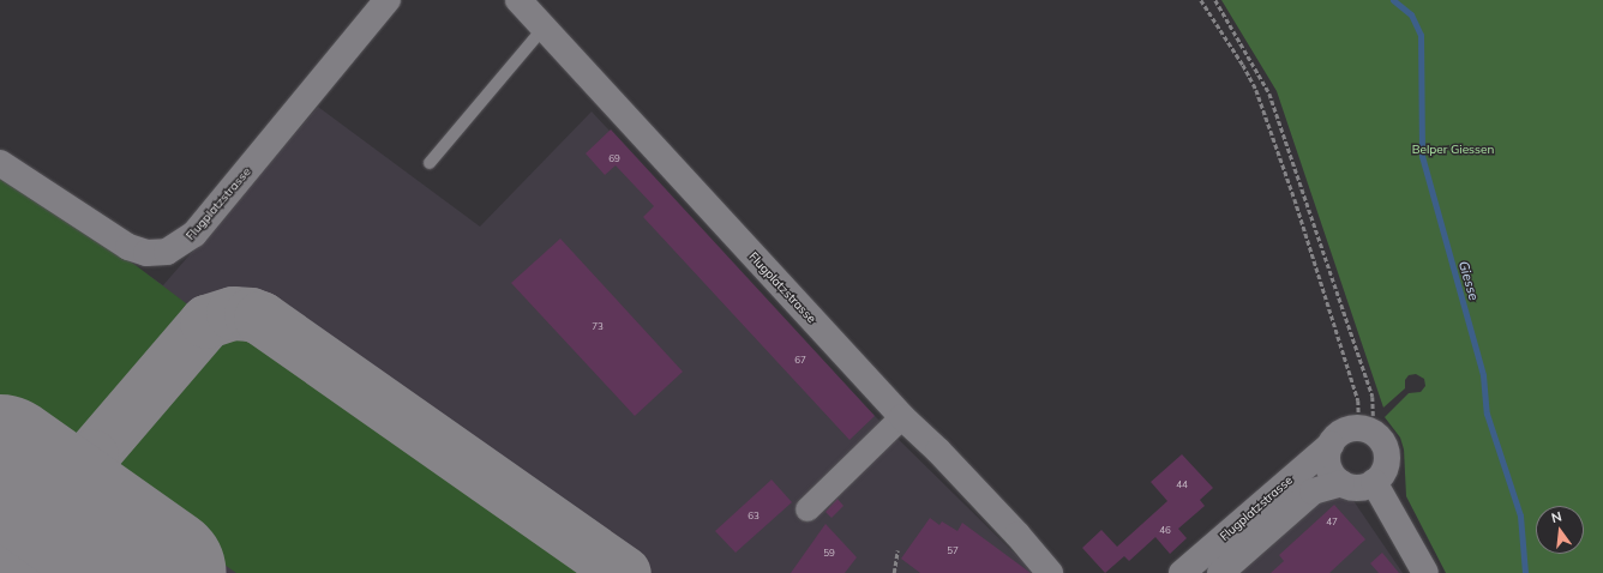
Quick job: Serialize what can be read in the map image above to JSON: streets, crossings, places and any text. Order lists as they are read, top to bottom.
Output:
{
  "streets": {
    "street": ["Flugplatzstrasse"]
  },
  "water": ["Giesse"],
  "parks": ["Belper Giessen"],
  "house_numbers": [
    "69",
    "73",
    "67",
    "44",
    "63",
    "47",
    "46",
    "57",
    "59"
  ],
  "north": "top"
}
